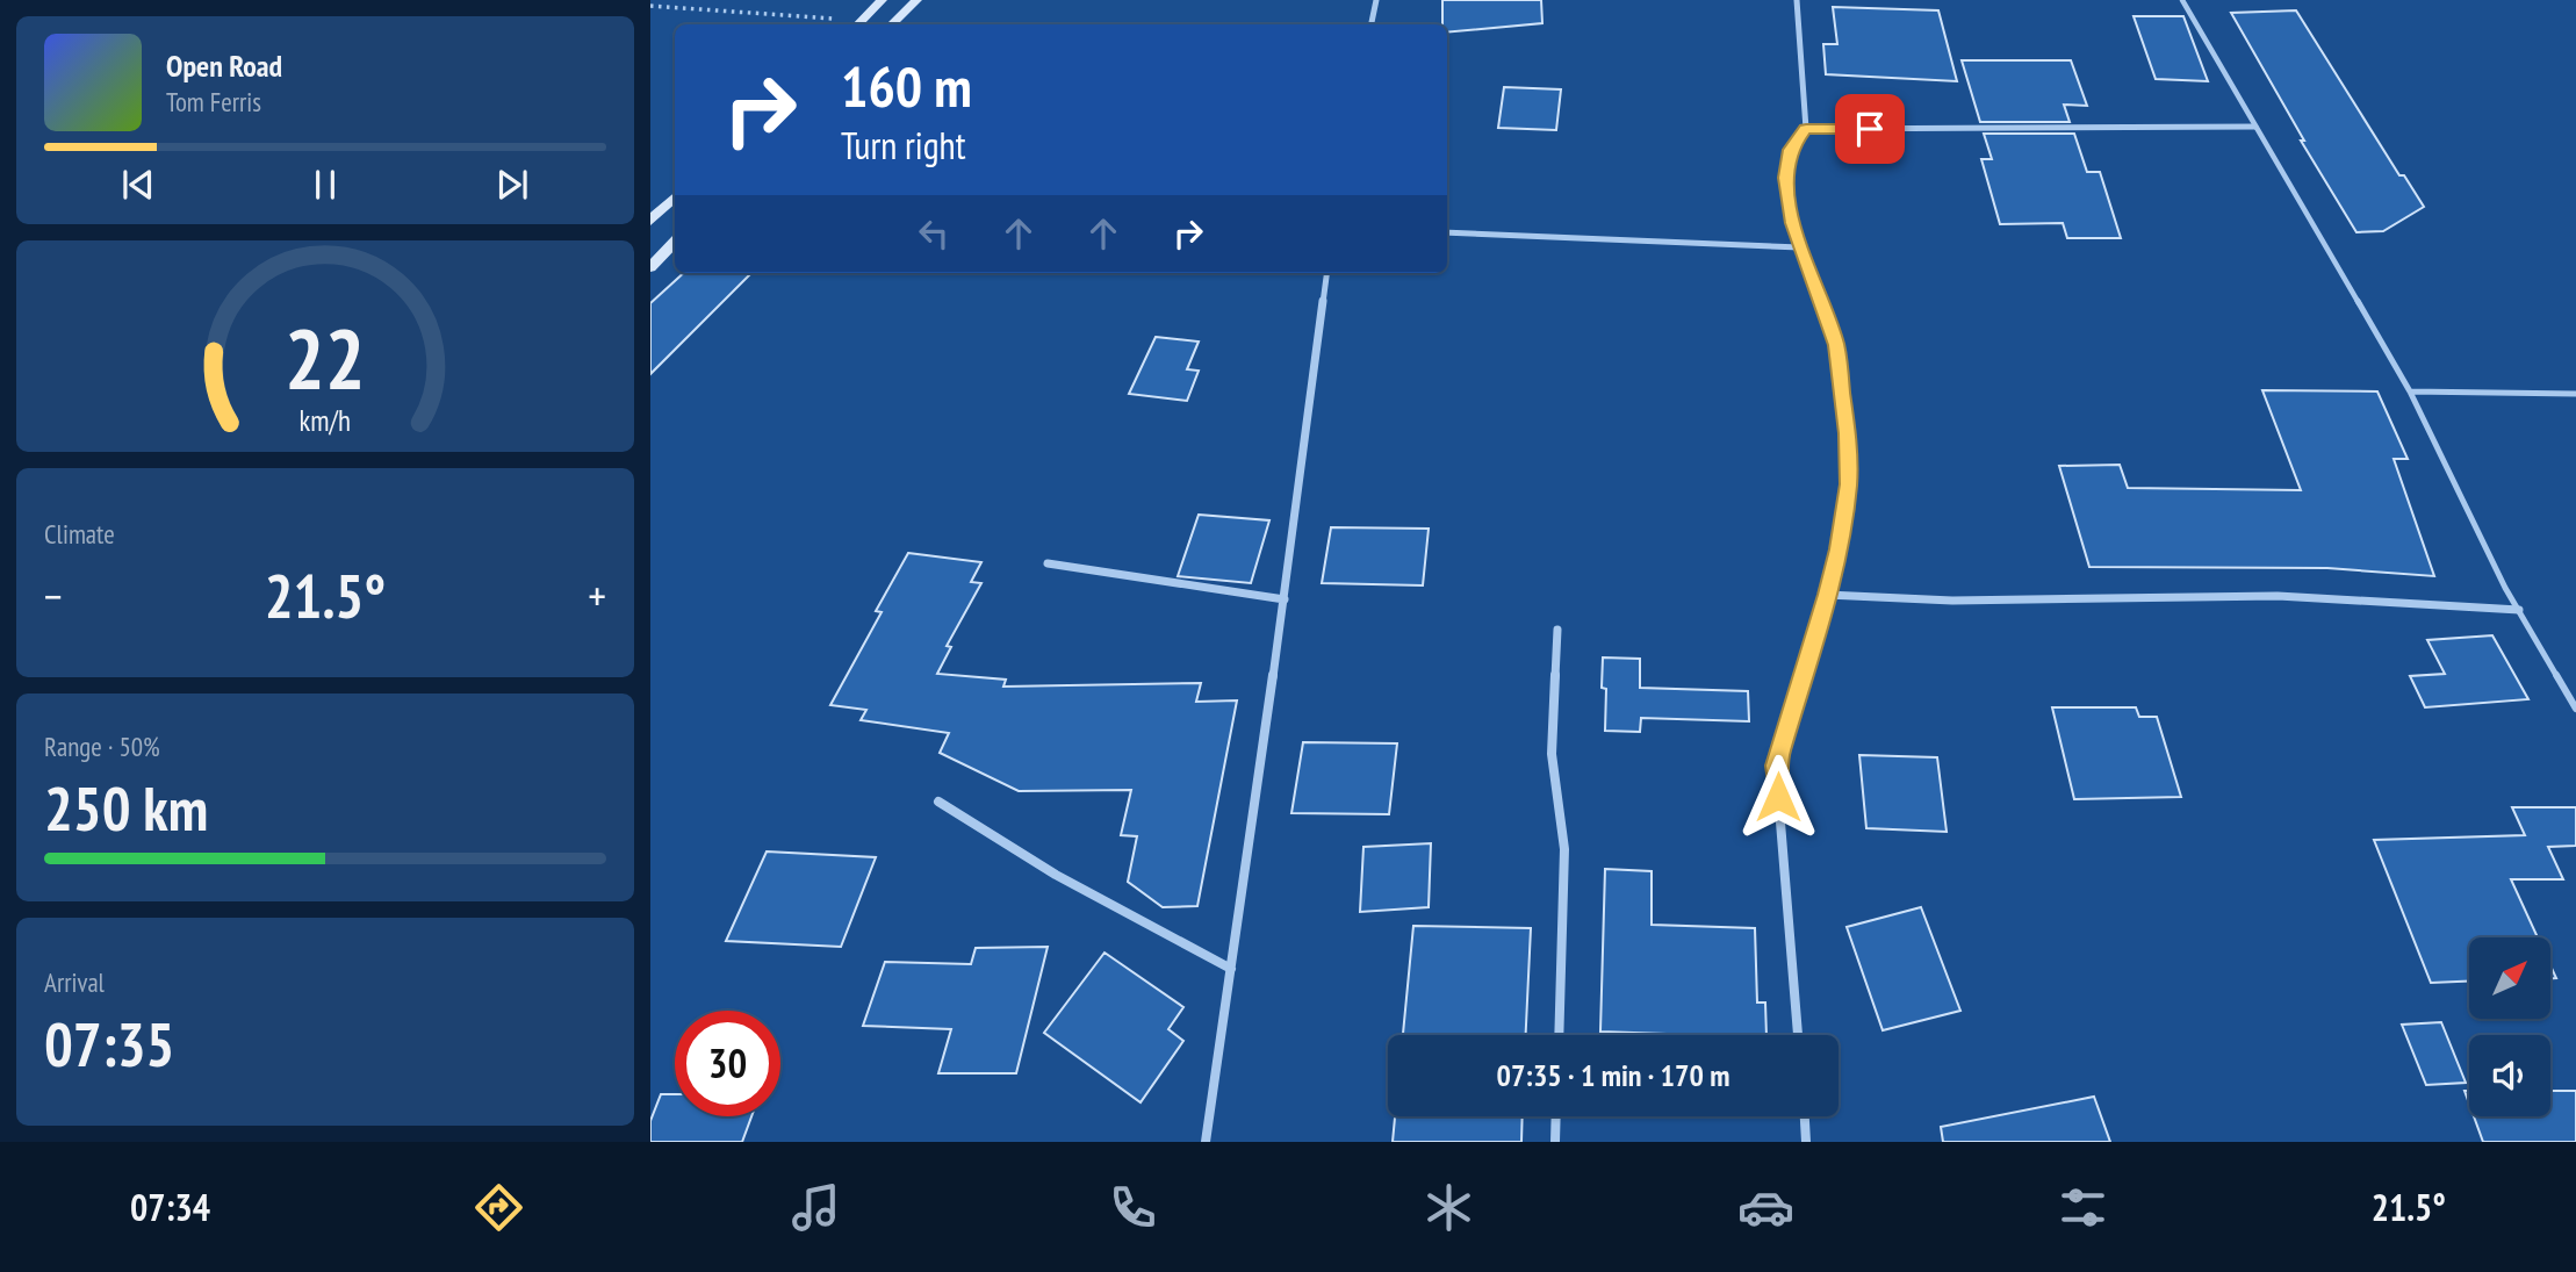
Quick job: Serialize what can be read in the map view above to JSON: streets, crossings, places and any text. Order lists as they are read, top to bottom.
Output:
{
  "north": "top right",
  "page": {
    "turn": ["160 m", "Turn right"],
    "song": ["Open Road", "Tom Ferris"],
    "tile": [
      "Climate",
      ["Range · 50%", "250 km"],
      ["Arrival", "07:35"]
    ],
    "heat": ["−", "21.5°", "+"],
    "limit": "30",
    "trip": "07:35 · 1 min · 170 m",
    "tabs": ["07:34", "21.5°"],
    "gauge": ["22", "km/h"]
  }
}
